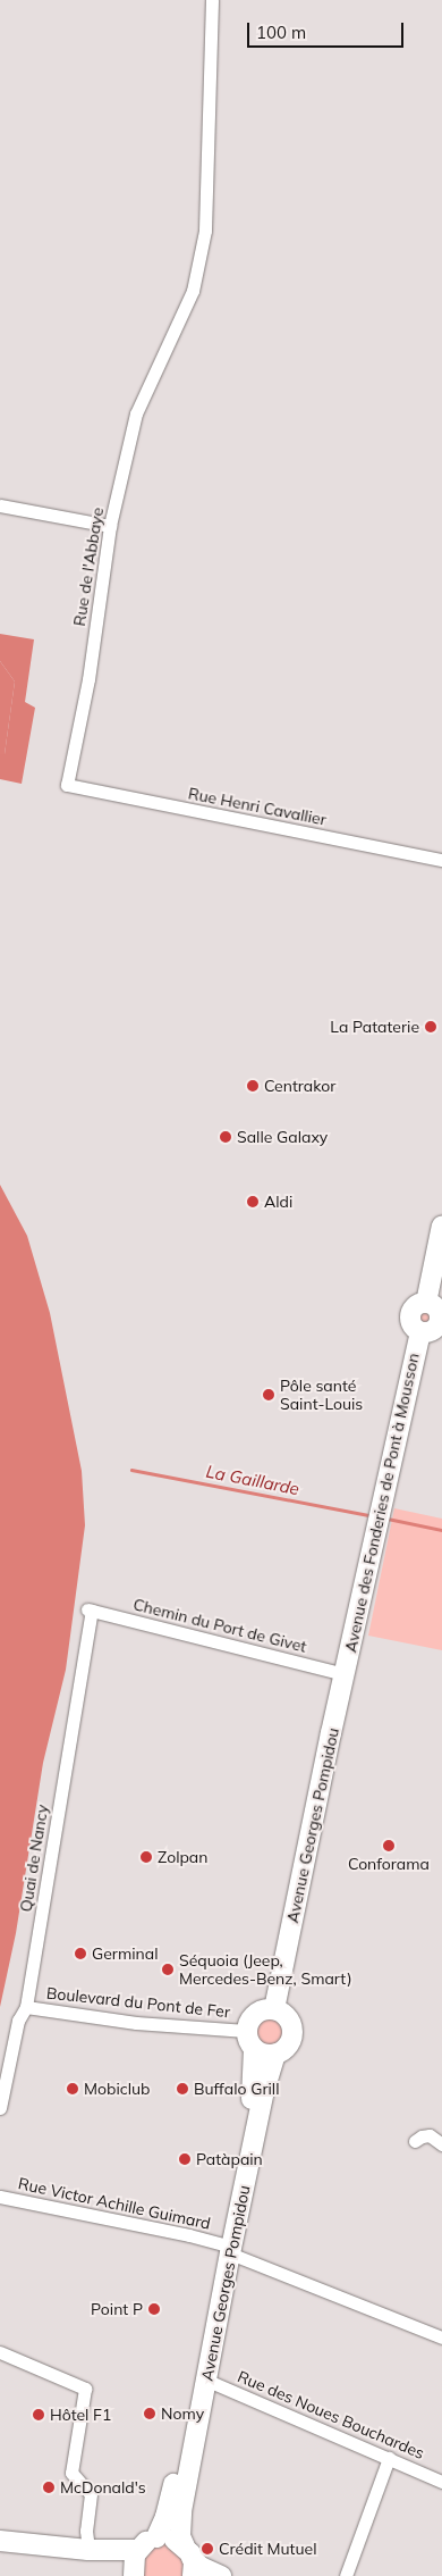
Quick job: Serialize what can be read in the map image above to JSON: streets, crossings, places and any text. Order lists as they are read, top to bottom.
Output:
{
  "streets": {
    "main road": ["Avenue des Fonderies de Pont à Mousson", "Avenue Georges Pompidou"],
    "street": [
      "Rue de l'Abbaye",
      "Rue Henri Cavallier",
      "Chemin du Port de Givet",
      "Quai de Nancy",
      "Boulevard du Pont de Fer",
      "Rue Victor Achille Guimard",
      "Rue des Noues Bouchardes"
    ]
  },
  "crossings": [
    ["Rue de l'Abbaye", "Rue Henri Cavallier"],
    ["Avenue des Fonderies de Pont à Mousson", "Chemin du Port de Givet"],
    ["Avenue des Fonderies de Pont à Mousson", "Avenue Georges Pompidou"],
    ["Chemin du Port de Givet", "Avenue Georges Pompidou"],
    ["Chemin du Port de Givet", "Quai de Nancy"],
    ["Avenue Georges Pompidou", "Boulevard du Pont de Fer"],
    ["Avenue Georges Pompidou", "Rue Victor Achille Guimard"],
    ["Avenue Georges Pompidou", "Rue des Noues Bouchardes"],
    ["Quai de Nancy", "Boulevard du Pont de Fer"]
  ],
  "water": ["La Gaillarde"],
  "places": [
    "La Pataterie",
    "Centrakor",
    "Salle Galaxy",
    "Aldi",
    "Pôle santé Saint-Louis",
    "Conforama",
    "Zolpan",
    "Germinal",
    "Séquoia (Jeep, Mercedes-Benz, Smart)",
    "Mobiclub",
    "Buffalo Grill",
    "Patàpain",
    "Point P",
    "Nomy",
    "Hôtel F1",
    "McDonald's",
    "Crédit Mutuel"
  ],
  "scale_bar": "100 m"
}
